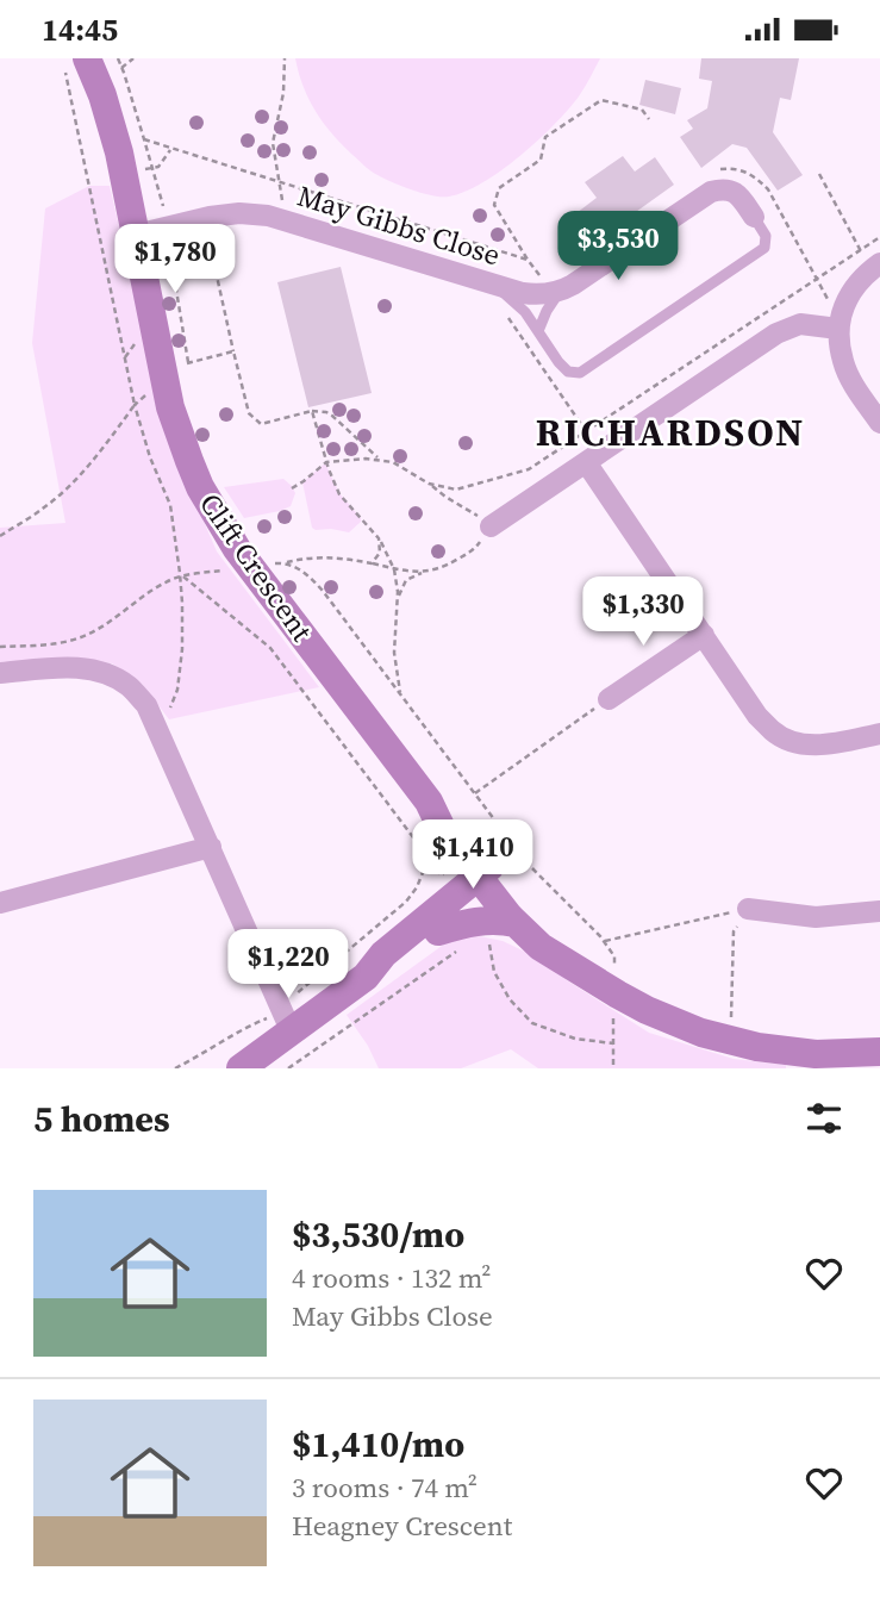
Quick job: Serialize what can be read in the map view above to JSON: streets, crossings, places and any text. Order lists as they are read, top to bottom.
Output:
{
  "streets": {
    "street": ["May Gibbs Close", "Clift Crescent"]
  },
  "crossings": [
    ["May Gibbs Close", "Clift Crescent"]
  ],
  "districts": ["RICHARDSON"],
  "page": {
    "status": "14:45",
    "price": [
      "$3,530",
      "$1,780",
      "$1,330",
      "$1,410",
      "$1,220"
    ],
    "heading": "5 homes",
    "list": [
      {
        "name": "$3,530/mo",
        "note": "4 rooms · 132 m² · May Gibbs Close"
      },
      {
        "name": "$1,410/mo",
        "note": "3 rooms · 74 m² · Heagney Crescent"
      }
    ]
  }
}
